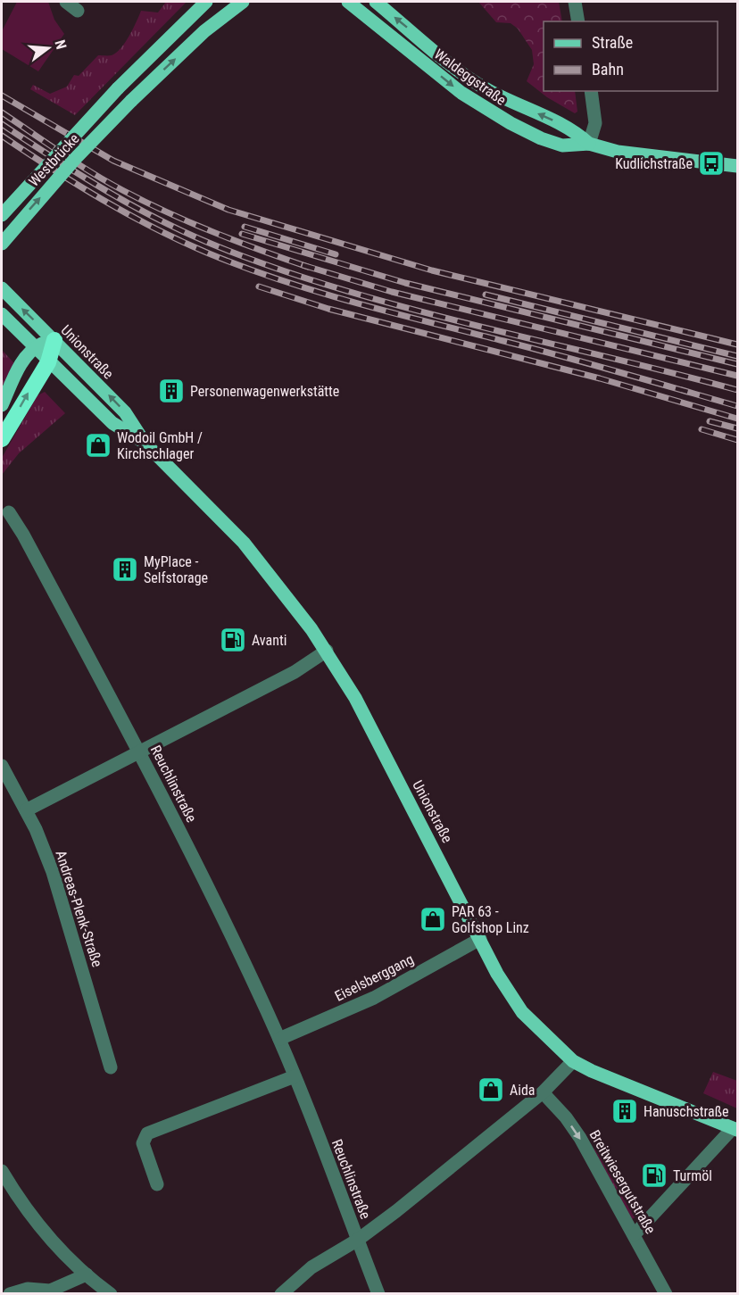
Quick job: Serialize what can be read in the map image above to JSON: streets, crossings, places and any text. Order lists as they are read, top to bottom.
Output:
{
  "streets": {
    "main road": ["Waldeggstraße", "Westbrücke", "Unionstraße"],
    "street": [
      "Reuchlinstraße",
      "Andreas-Plenk-Straße",
      "Eiselsberggang",
      "Breitwiesergutstraße"
    ]
  },
  "crossings": [
    ["Unionstraße", "Eiselsberggang"],
    ["Reuchlinstraße", "Eiselsberggang"]
  ],
  "one_way": ["Breitwiesergutstraße"],
  "places": {
    "bus stop": ["Kudlichstraße"],
    "building": ["Personenwagenwerkstätte", "MyPlace - Selfstorage", "Hanuschstraße"],
    "shop": ["Wodoil GmbH / Kirchschlager", "PAR 63 - Golfshop Linz", "Aida"],
    "fuel station": ["Avanti", "Turmöl"]
  },
  "legend": ["Straße", "Bahn"],
  "north": "right"
}
